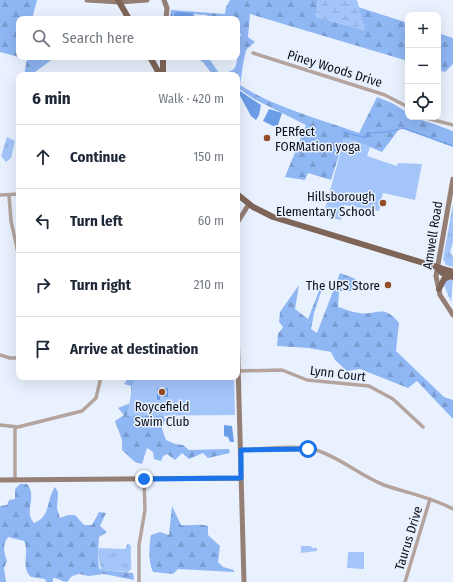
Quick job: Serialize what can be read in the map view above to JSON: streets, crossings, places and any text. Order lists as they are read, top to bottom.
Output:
{
  "streets": {
    "street": [
      "Piney Woods Drive",
      "Amwell Road",
      "Lynn Court",
      "Taurus Drive"
    ]
  },
  "places": [
    "PERfect FORMation yoga",
    "Hillsborough Elementary School",
    "The UPS Store",
    "Roycefield Swim Club"
  ],
  "page": {
    "map_buttons": ["+", "−"],
    "search": "Search here",
    "heading": ["6 min", "Walk · 420 m"],
    "list": [
      ["Continue", "150 m"],
      ["Turn left", "60 m"],
      ["Turn right", "210 m"],
      "Arrive at destination"
    ]
  }
}
